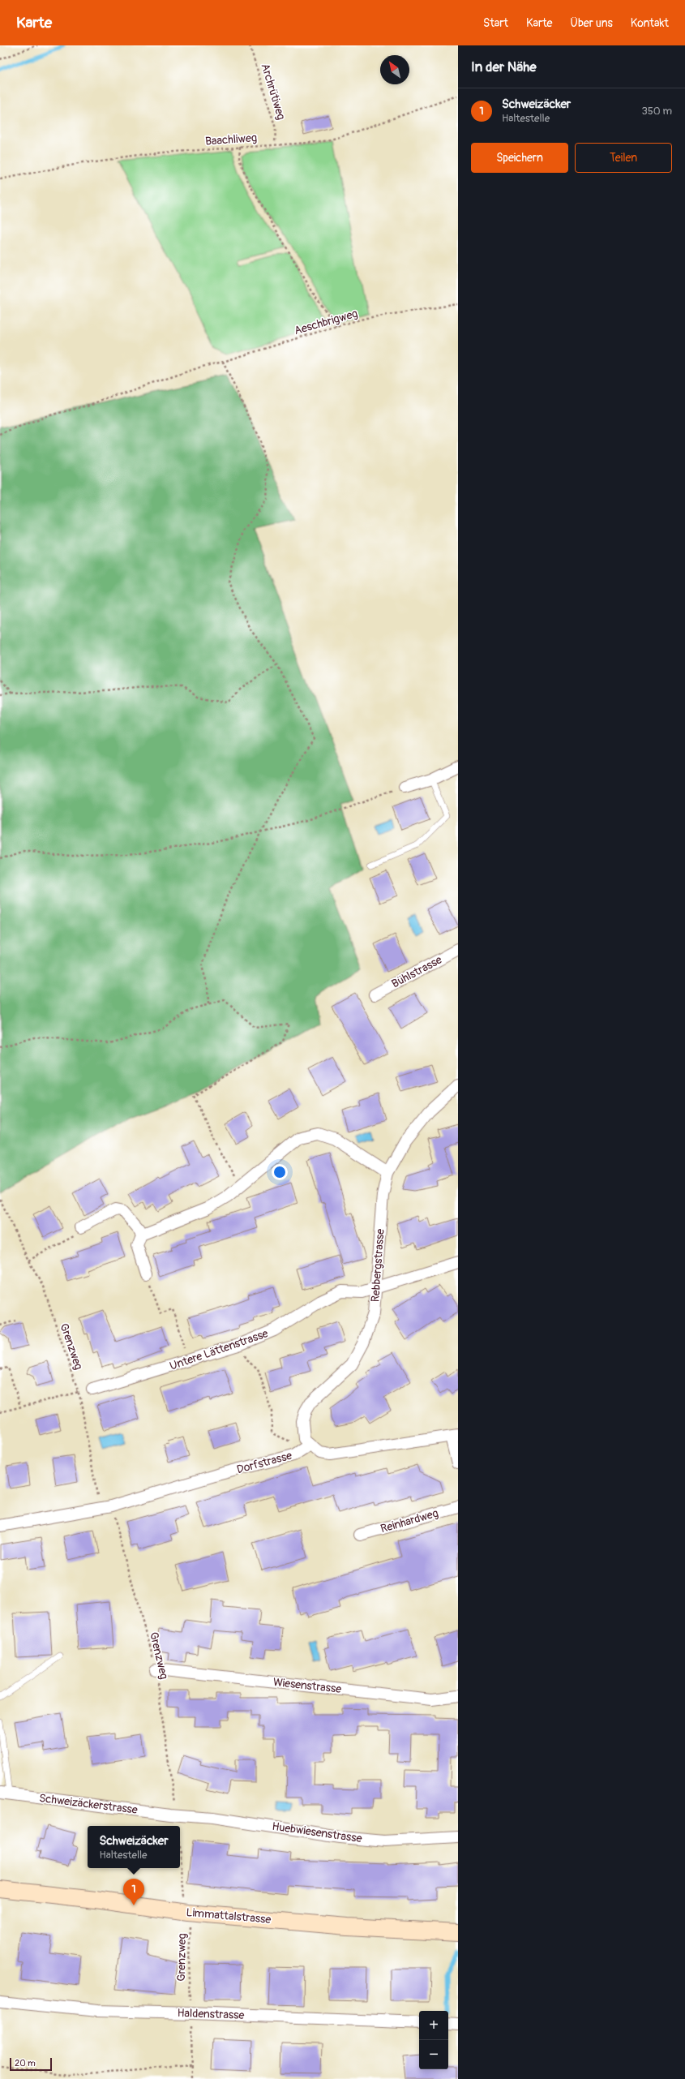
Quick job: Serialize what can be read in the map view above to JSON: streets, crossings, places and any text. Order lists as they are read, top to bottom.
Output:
{
  "streets": {
    "main road": ["Limmattalstrasse"],
    "street": [
      "Bühlstrasse",
      "Rebbergstrasse",
      "Untere Lättenstrasse",
      "Dorfstrasse",
      "Reinhardweg",
      "Wiesenstrasse",
      "Schweizäckerstrasse",
      "Huebwiesenstrasse",
      "Haldenstrasse"
    ],
    "path": [
      "Archrütiweg",
      "Baachliweg",
      "Aeschbrigweg",
      "Grenzweg"
    ]
  },
  "crossings": [
    ["Archrütiweg", "Baachliweg"],
    ["Rebbergstrasse", "Untere Lättenstrasse"],
    ["Rebbergstrasse", "Dorfstrasse"],
    ["Grenzweg", "Dorfstrasse"],
    ["Grenzweg", "Wiesenstrasse"],
    ["Schweizäckerstrasse", "Huebwiesenstrasse"]
  ],
  "scale_bar": "20 m",
  "north": "top left",
  "page": {
    "header": "Karte",
    "nav": [
      "Start",
      "Karte",
      "Über uns",
      "Kontakt"
    ],
    "heading": "In der Nähe",
    "list": [
      {
        "mark": "1",
        "name": "Schweizäcker",
        "note": "Haltestelle",
        "value": "350 m"
      }
    ],
    "buttons": ["Speichern", "Teilen"],
    "popup": ["Schweizäcker", "Haltestelle"],
    "pins": "1",
    "map_buttons": ["+", "−"],
    "scale": "20 m"
  }
}
